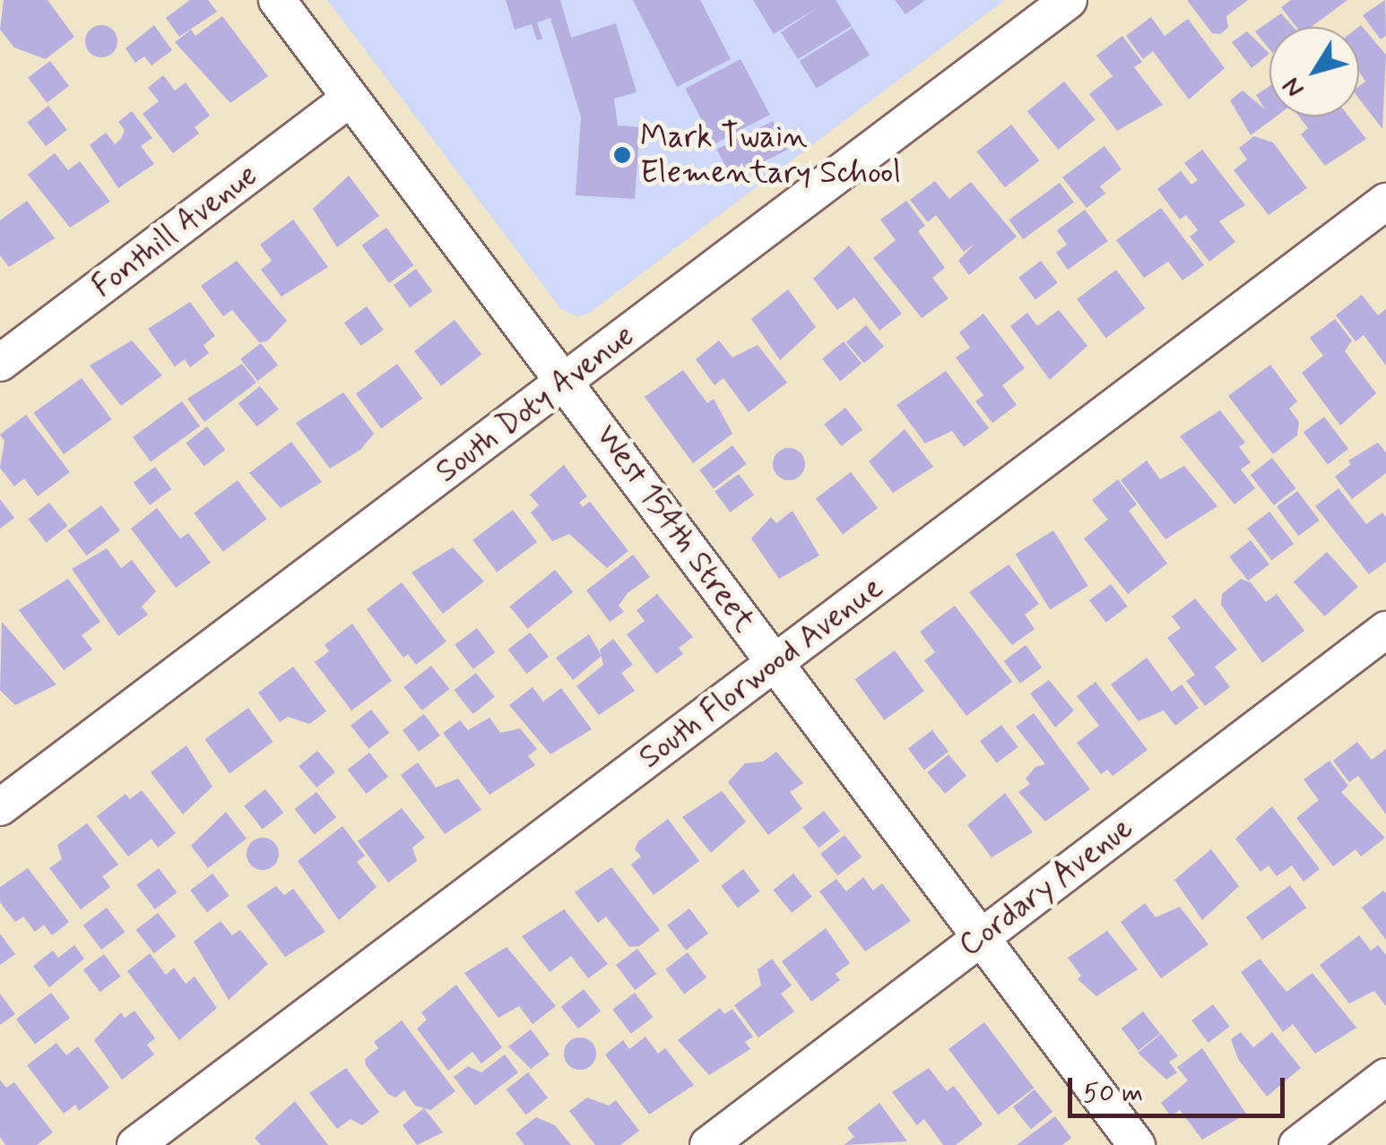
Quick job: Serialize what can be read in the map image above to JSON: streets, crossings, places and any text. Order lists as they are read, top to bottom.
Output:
{
  "streets": {
    "street": [
      "Fonthill Avenue",
      "South Doty Avenue",
      "West 154th Street",
      "South Florwood Avenue",
      "Cordary Avenue"
    ]
  },
  "crossings": [
    ["Fonthill Avenue", "West 154th Street"],
    ["South Doty Avenue", "West 154th Street"],
    ["West 154th Street", "South Florwood Avenue"],
    ["West 154th Street", "Cordary Avenue"]
  ],
  "places": ["Mark Twain Elementary School"],
  "scale_bar": "50 m",
  "north": "bottom left"
}
